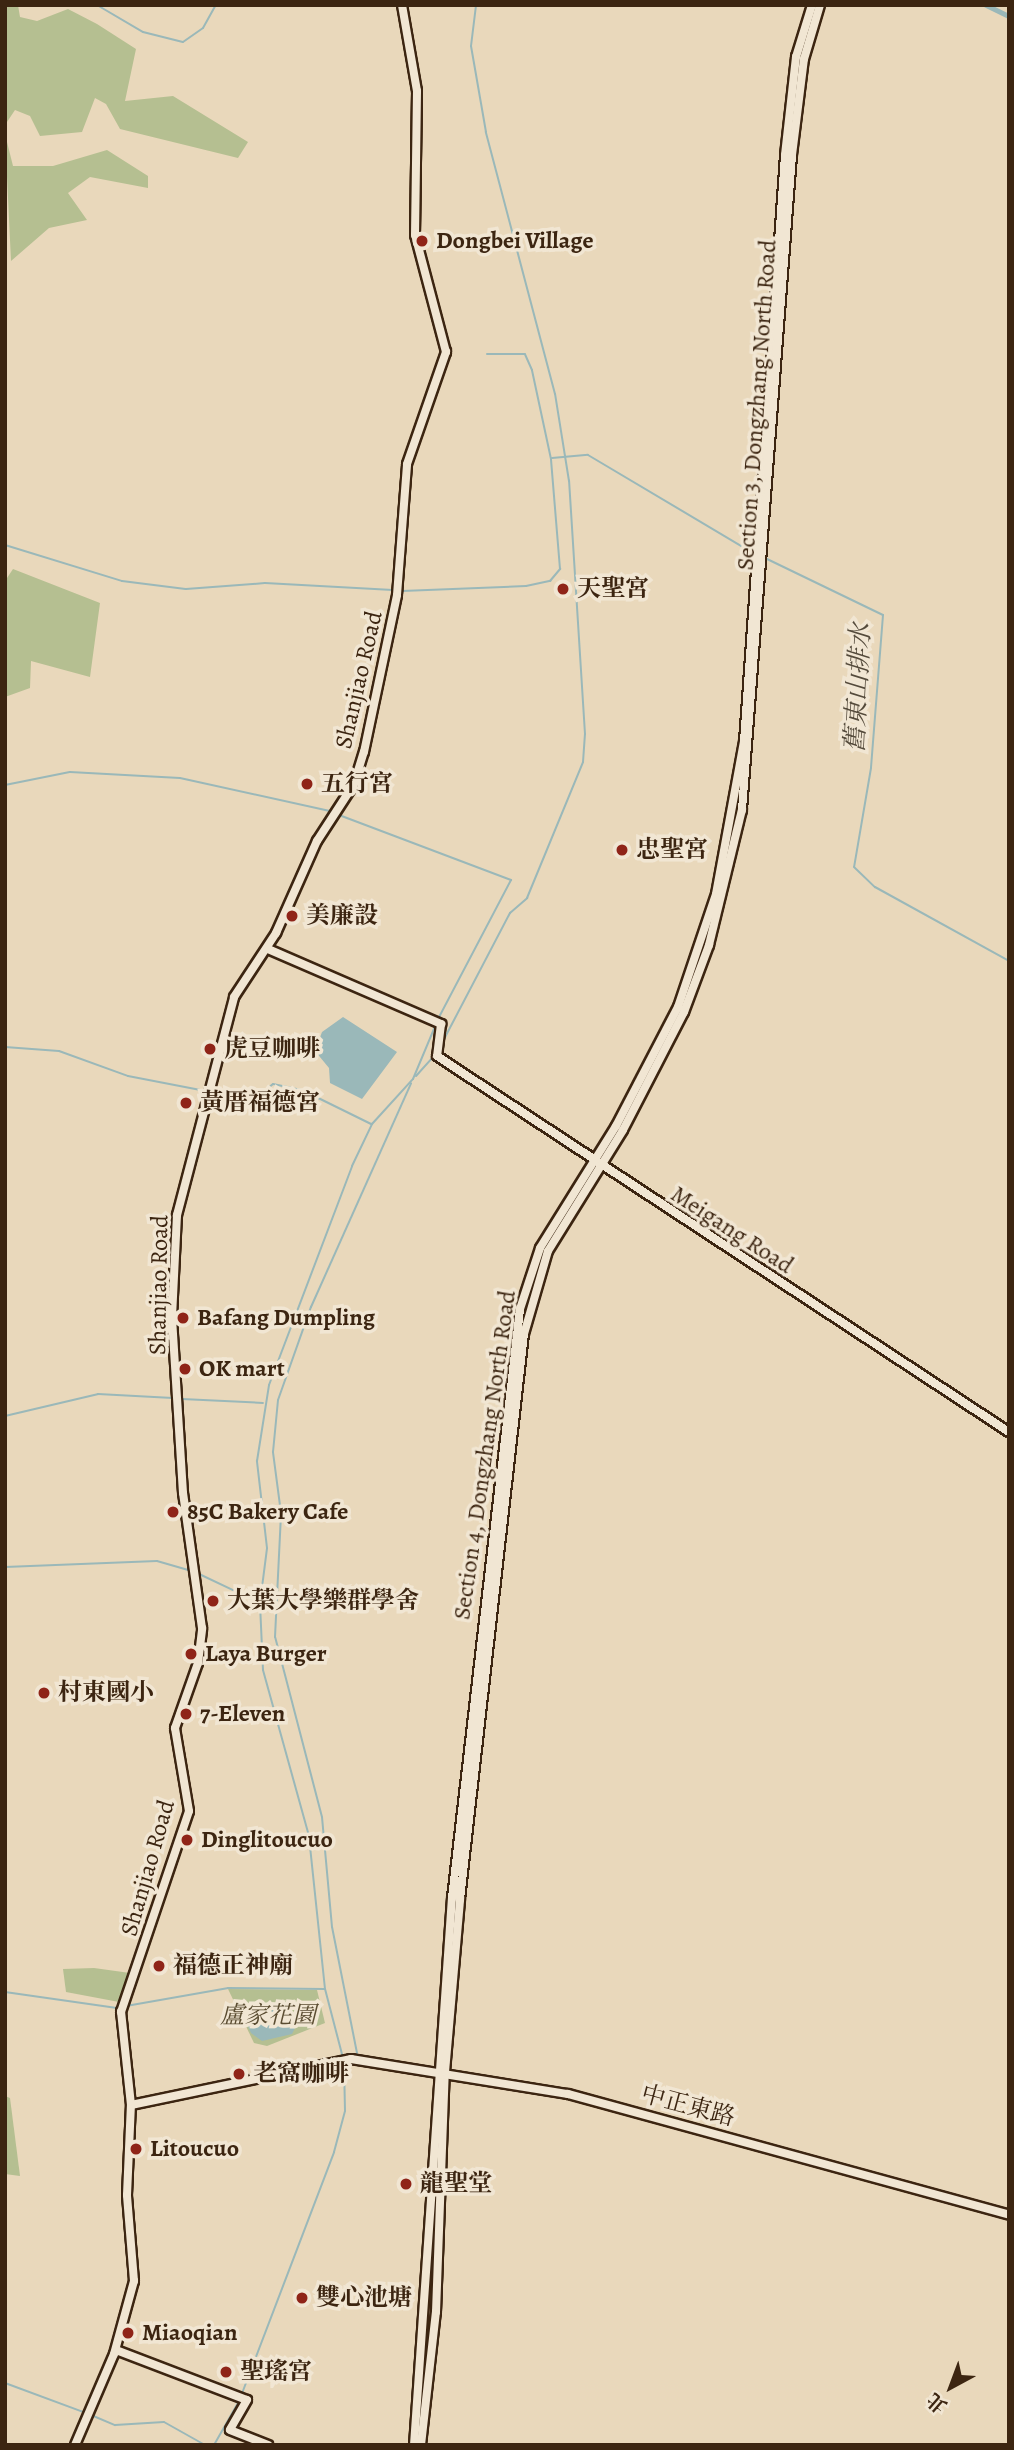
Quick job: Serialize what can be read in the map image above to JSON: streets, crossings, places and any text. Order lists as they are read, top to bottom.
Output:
{
  "streets": {
    "street": [
      "Section 3, Dongzhang North Road",
      "Shanjiao Road",
      "Meigang Road",
      "Section 4, Dongzhang North Road",
      "中正東路"
    ]
  },
  "crossings": [
    ["Section 3, Dongzhang North Road", "Section 4, Dongzhang North Road"],
    ["Shanjiao Road", "Meigang Road"],
    ["Shanjiao Road", "中正東路"],
    ["Meigang Road", "Section 4, Dongzhang North Road"],
    ["Section 4, Dongzhang North Road", "中正東路"]
  ],
  "water": ["舊東山排水"],
  "parks": ["盧家花園"],
  "places": [
    "Dongbei Village",
    "天聖宮",
    "五行宮",
    "忠聖宮",
    "美廉設",
    "虎豆咖啡",
    "黃厝福德宮",
    "Bafang Dumpling",
    "OK mart",
    "85C Bakery Cafe",
    "大葉大學樂群學舍",
    "Laya Burger",
    "村東國小",
    "7-Eleven",
    "Dinglitoucuo",
    "福德正神廟",
    "老窩咖啡",
    "Litoucuo",
    "龍聖堂",
    "雙心池塘",
    "Miaoqian",
    "聖瑤宮"
  ],
  "north": "bottom left"
}
